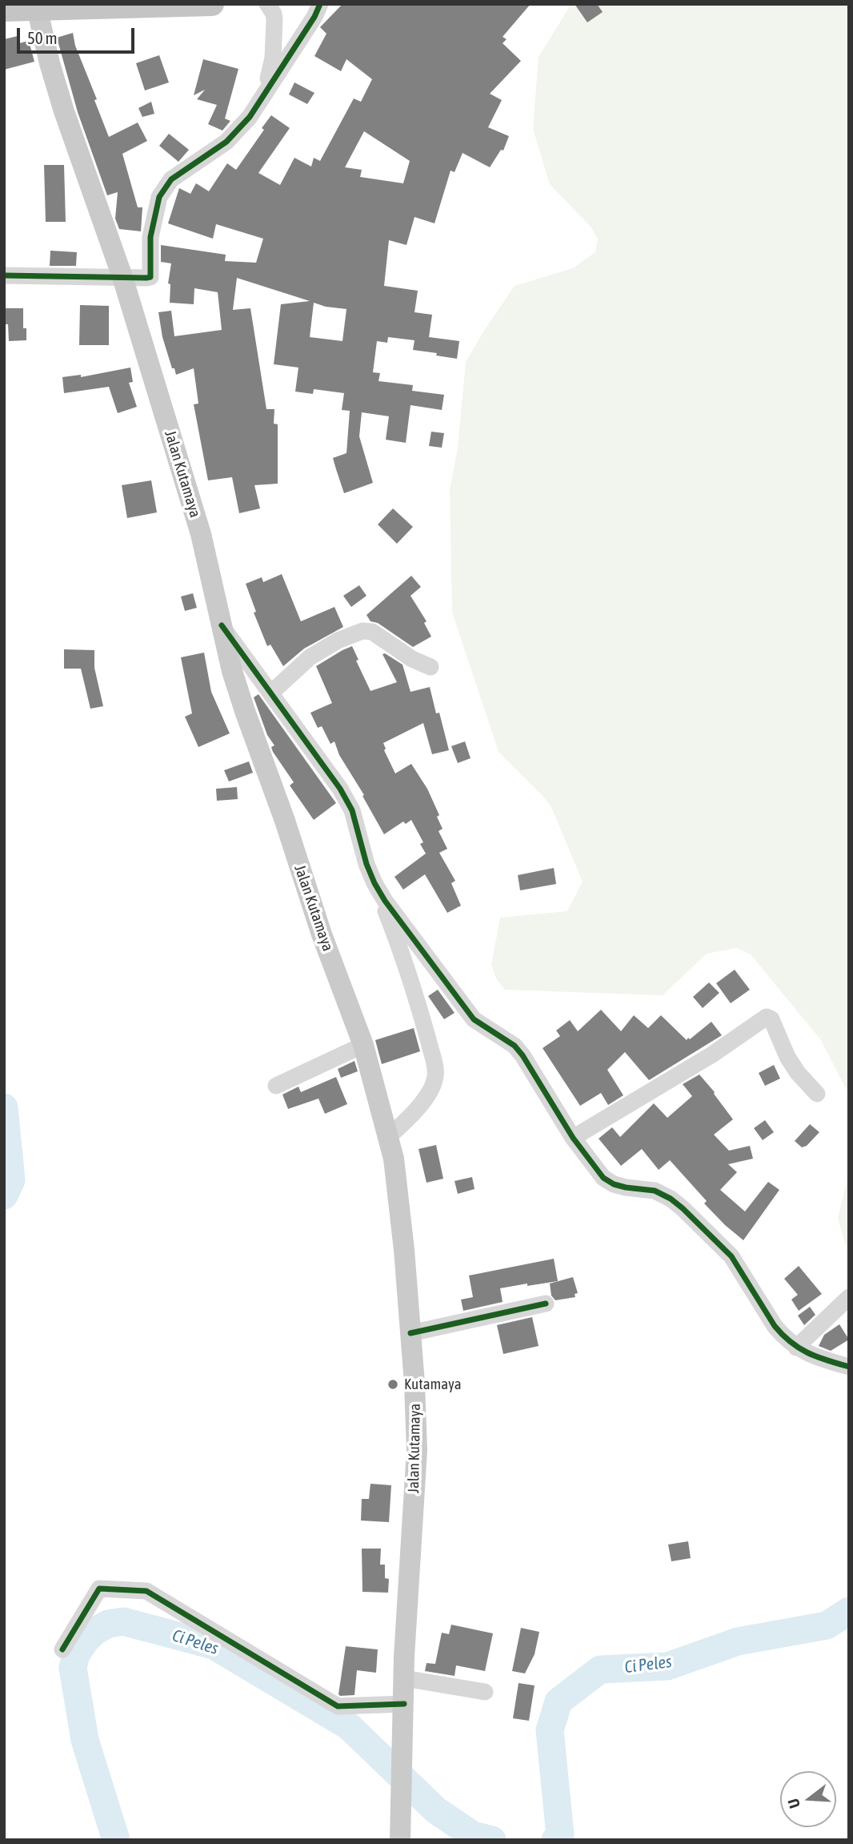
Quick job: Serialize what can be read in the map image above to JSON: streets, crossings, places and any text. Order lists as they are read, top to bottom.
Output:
{
  "streets": {
    "main road": ["Jalan Kutamaya"]
  },
  "water": ["Ci Peles"],
  "places": ["Kutamaya"],
  "scale_bar": "50 m",
  "north": "left"
}
